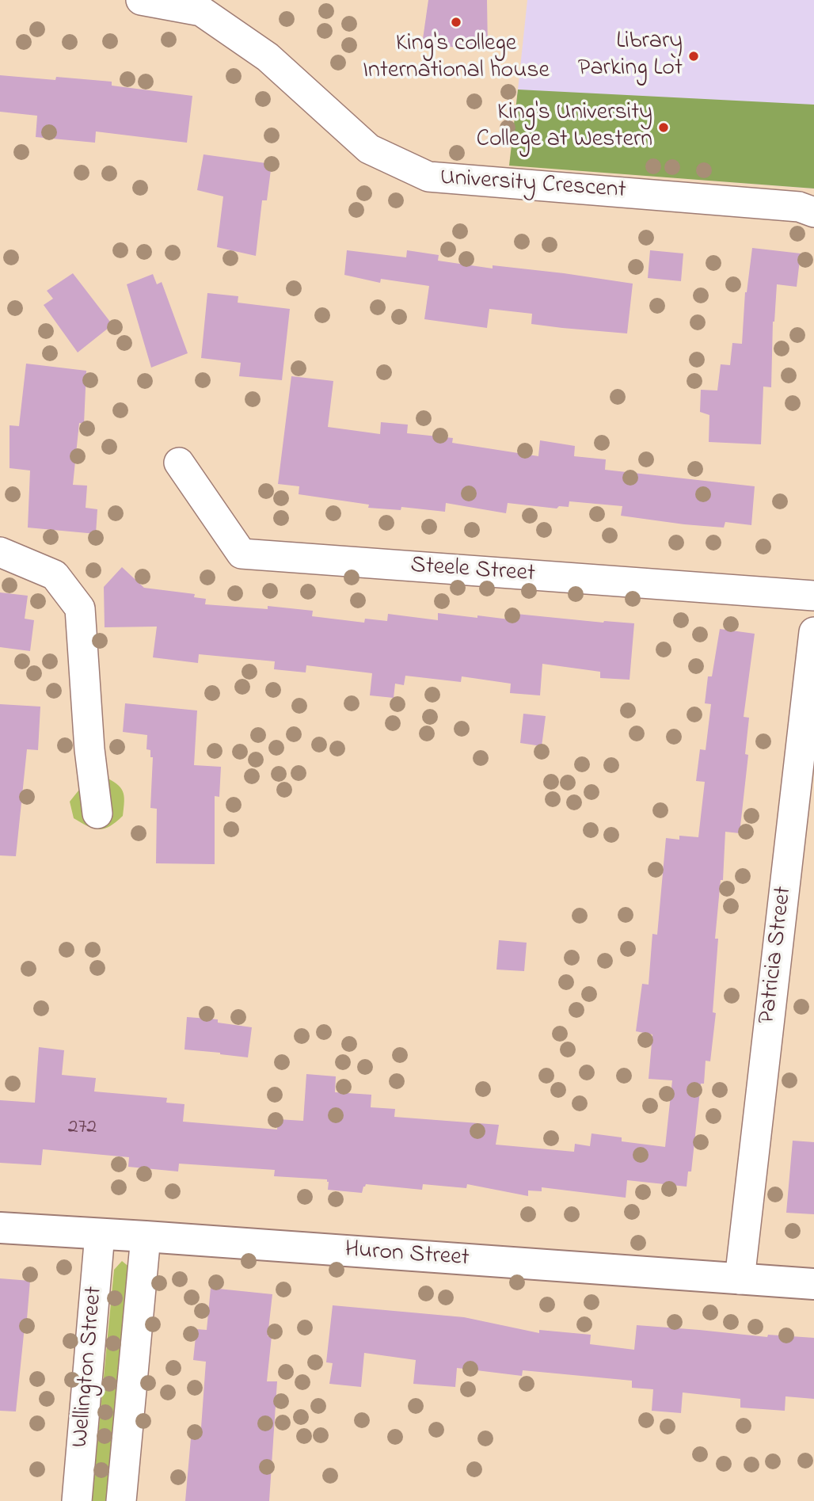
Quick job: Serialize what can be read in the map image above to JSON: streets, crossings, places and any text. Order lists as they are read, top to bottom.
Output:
{
  "streets": {
    "street": [
      "University Crescent",
      "Steele Street",
      "Patricia Street",
      "Huron Street",
      "Wellington Street"
    ]
  },
  "crossings": [
    ["Patricia Street", "Huron Street"],
    ["Huron Street", "Wellington Street"]
  ],
  "places": ["King's college International house", "Library Parking Lot", "King's University College at Western"],
  "house_numbers": ["272"]
}
